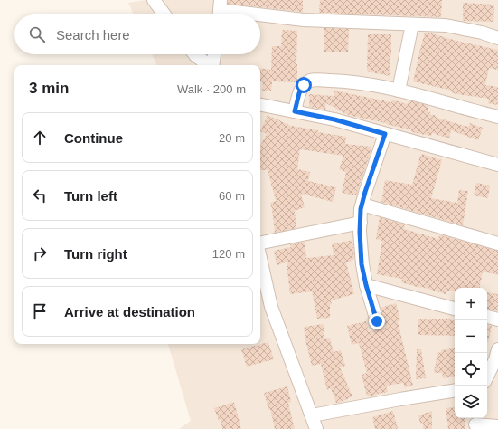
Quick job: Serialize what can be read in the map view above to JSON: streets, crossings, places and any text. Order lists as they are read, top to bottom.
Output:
{
  "page": {
    "search": "Search here",
    "heading": ["3 min", "Walk · 200 m"],
    "list": [
      ["Continue", "20 m"],
      ["Turn left", "60 m"],
      ["Turn right", "120 m"],
      "Arrive at destination"
    ],
    "map_buttons": ["+", "−"]
  }
}
